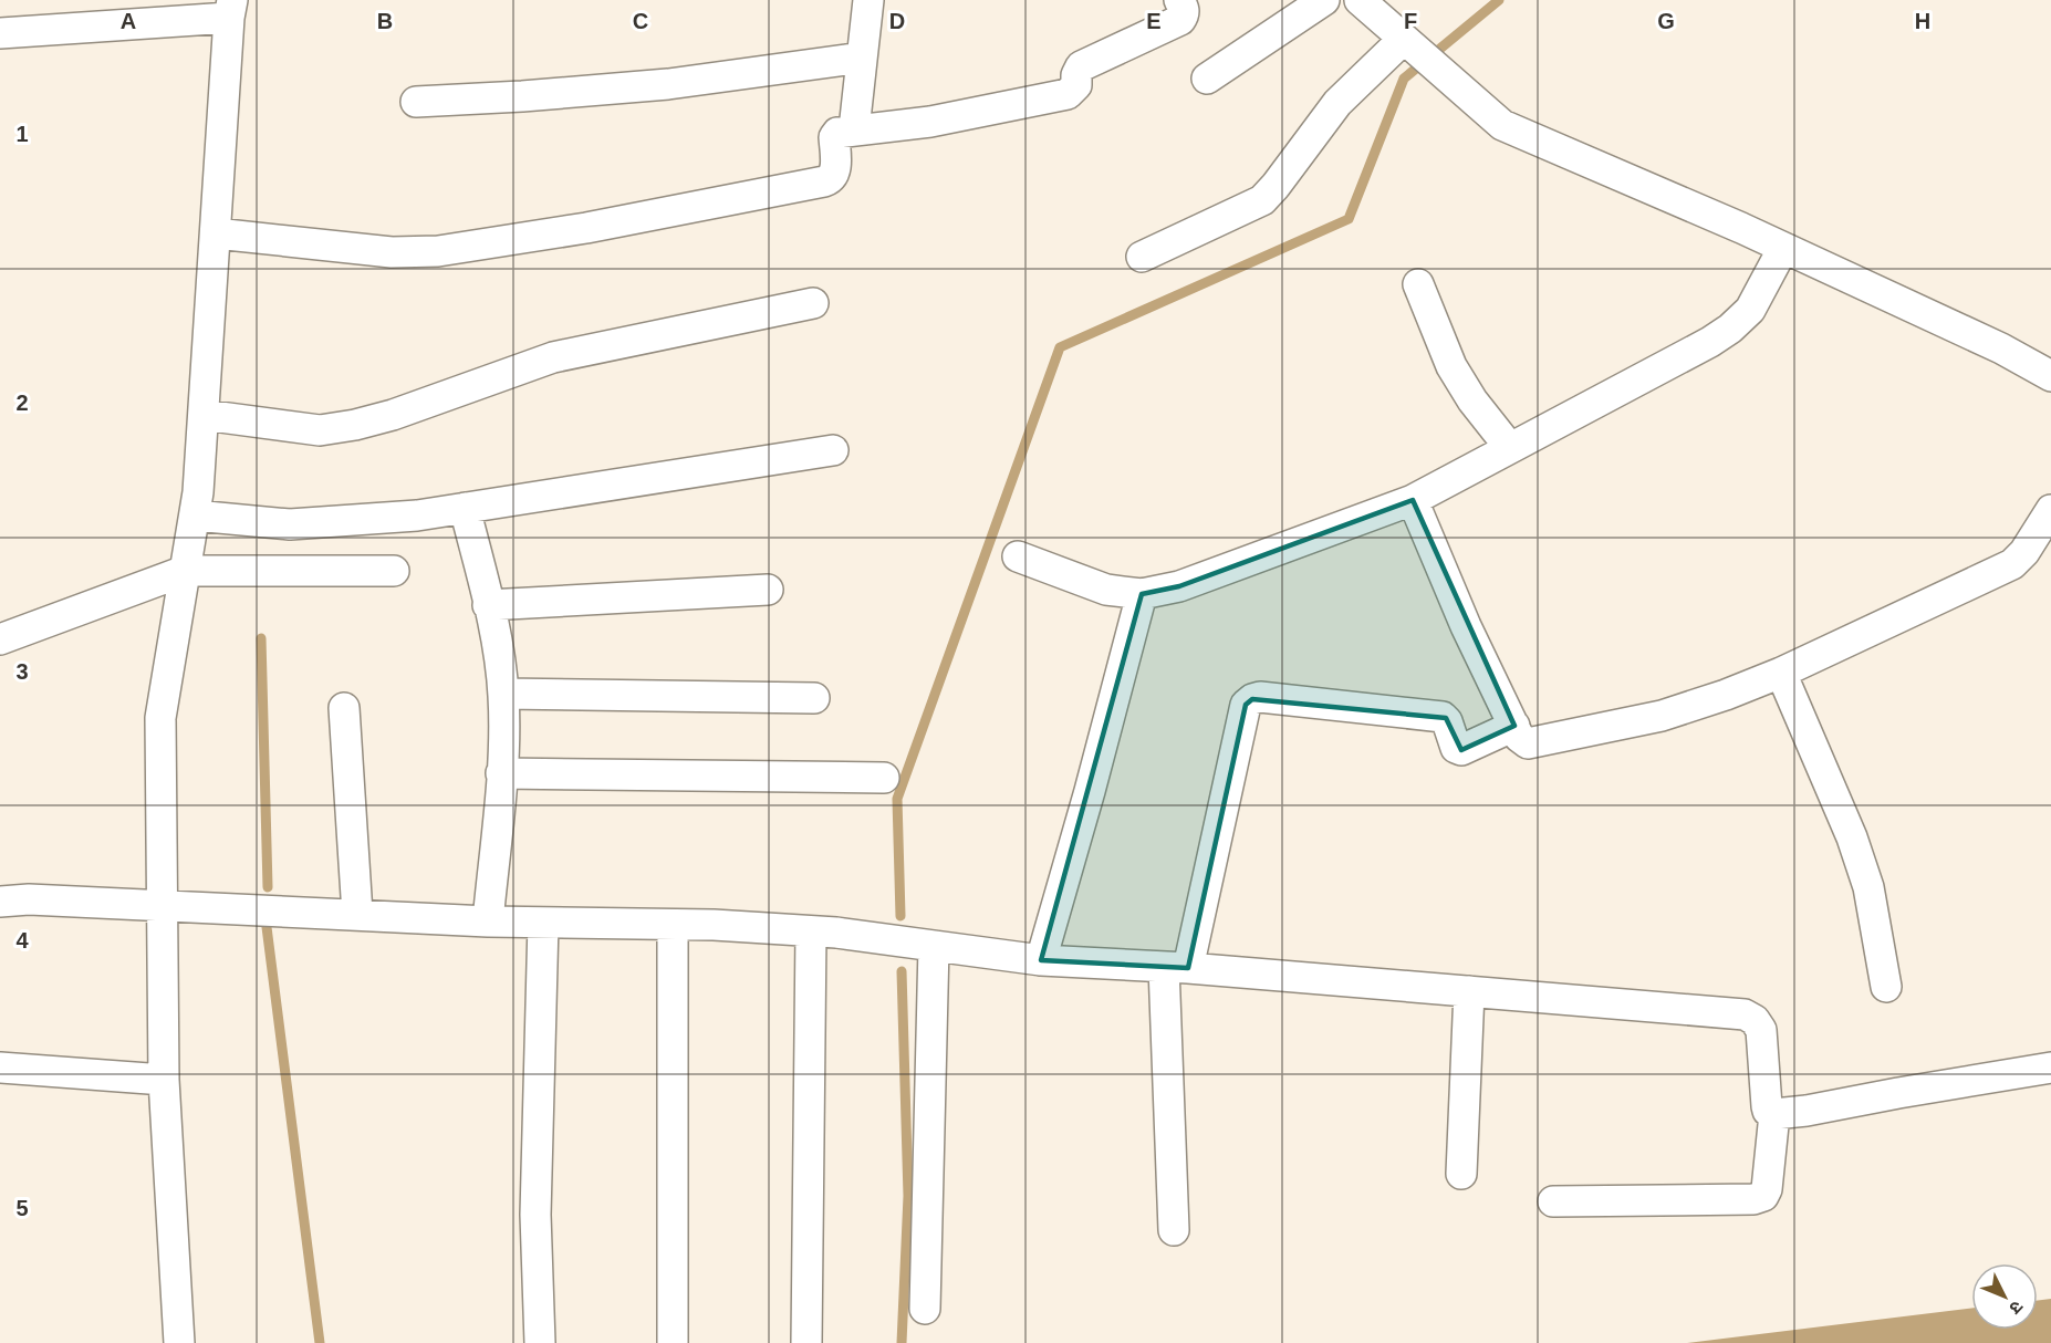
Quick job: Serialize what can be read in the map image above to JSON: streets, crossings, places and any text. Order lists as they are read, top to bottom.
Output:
{
  "north": "bottom right",
  "grid": {
    "columns": [
      "A",
      "B",
      "C",
      "D",
      "E",
      "F",
      "G",
      "H"
    ],
    "rows": [
      "1",
      "2",
      "3",
      "4",
      "5"
    ]
  }
}
